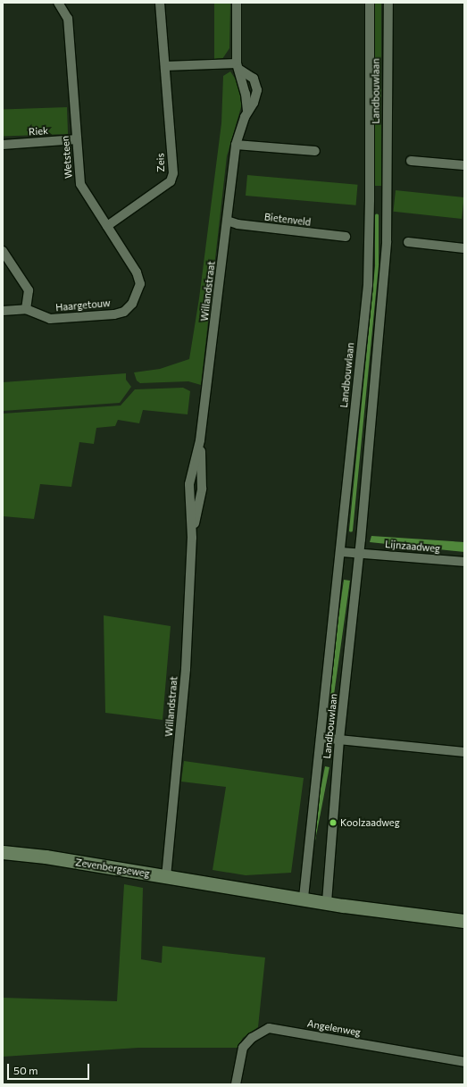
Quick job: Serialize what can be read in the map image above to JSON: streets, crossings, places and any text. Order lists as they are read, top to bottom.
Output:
{
  "streets": {
    "street": [
      "Landbouwlaan",
      "Riek",
      "Wetsteen",
      "Zeis",
      "Bietenveld",
      "Willandstraat",
      "Haargetouw",
      "Lijnzaadweg",
      "Zevenbergseweg",
      "Angelenweg"
    ]
  },
  "crossings": [
    ["Landbouwlaan", "Lijnzaadweg"],
    ["Landbouwlaan", "Zevenbergseweg"],
    ["Riek", "Wetsteen"],
    ["Wetsteen", "Zeis"],
    ["Wetsteen", "Haargetouw"],
    ["Bietenveld", "Willandstraat"],
    ["Willandstraat", "Zevenbergseweg"]
  ],
  "places": ["Koolzaadweg"],
  "scale_bar": "50 m"
}
